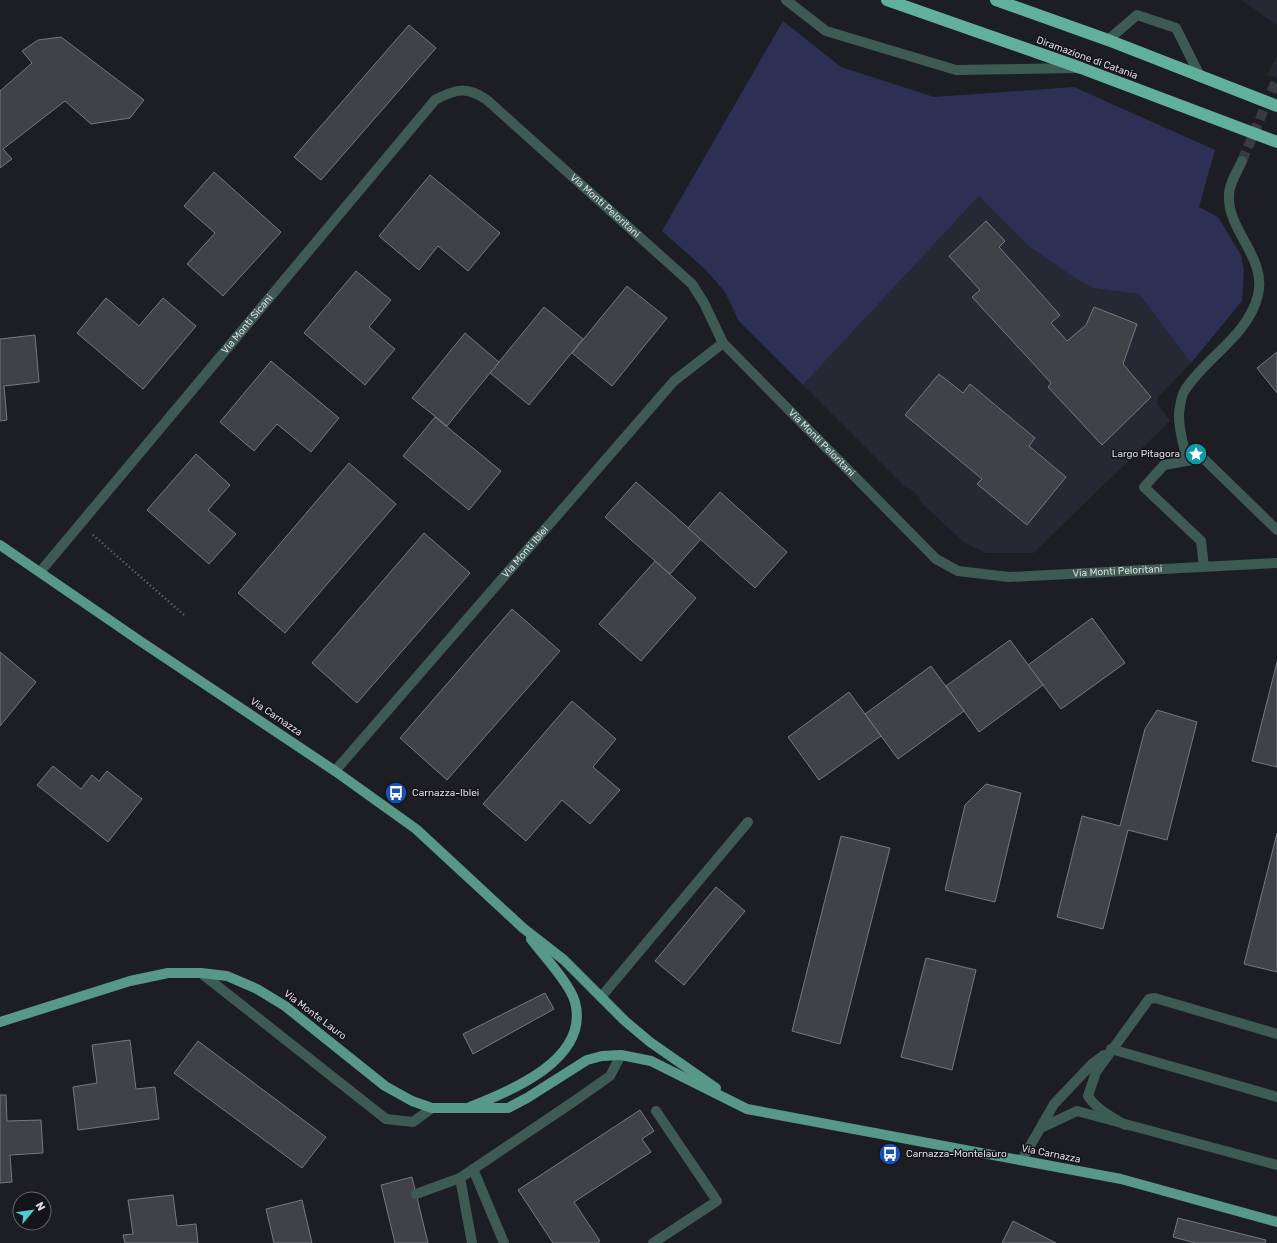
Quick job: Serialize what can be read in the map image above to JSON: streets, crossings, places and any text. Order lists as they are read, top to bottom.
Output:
{
  "streets": {
    "highway": ["Diramazione di Catania"],
    "main road": ["Via Carnazza", "Via Monte Lauro"],
    "street": ["Via Monti Peloritani", "Via Monti Sicani", "Via Monti Iblei"]
  },
  "crossings": [
    ["Via Monti Peloritani", "Via Monti Sicani"],
    ["Via Monti Peloritani", "Via Monti Iblei"],
    ["Via Monti Sicani", "Via Carnazza"],
    ["Via Monti Iblei", "Via Carnazza"],
    ["Via Carnazza", "Via Monte Lauro"]
  ],
  "places": {
    "place": ["Largo Pitagora"],
    "bus stop": ["Carnazza-Iblei", "Carnazza-Montelauro"]
  },
  "north": "top right"
}
